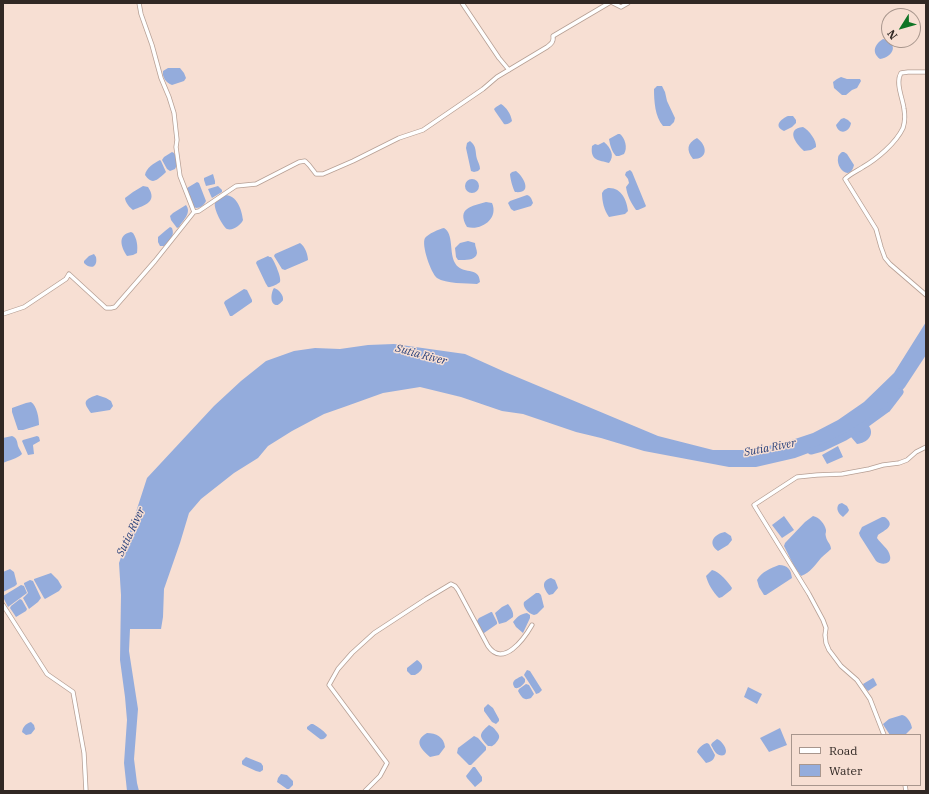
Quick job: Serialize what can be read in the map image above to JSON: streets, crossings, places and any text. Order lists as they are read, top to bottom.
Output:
{
  "water": ["Sutia River"],
  "legend": ["Road", "Water"],
  "north": "bottom left"
}
